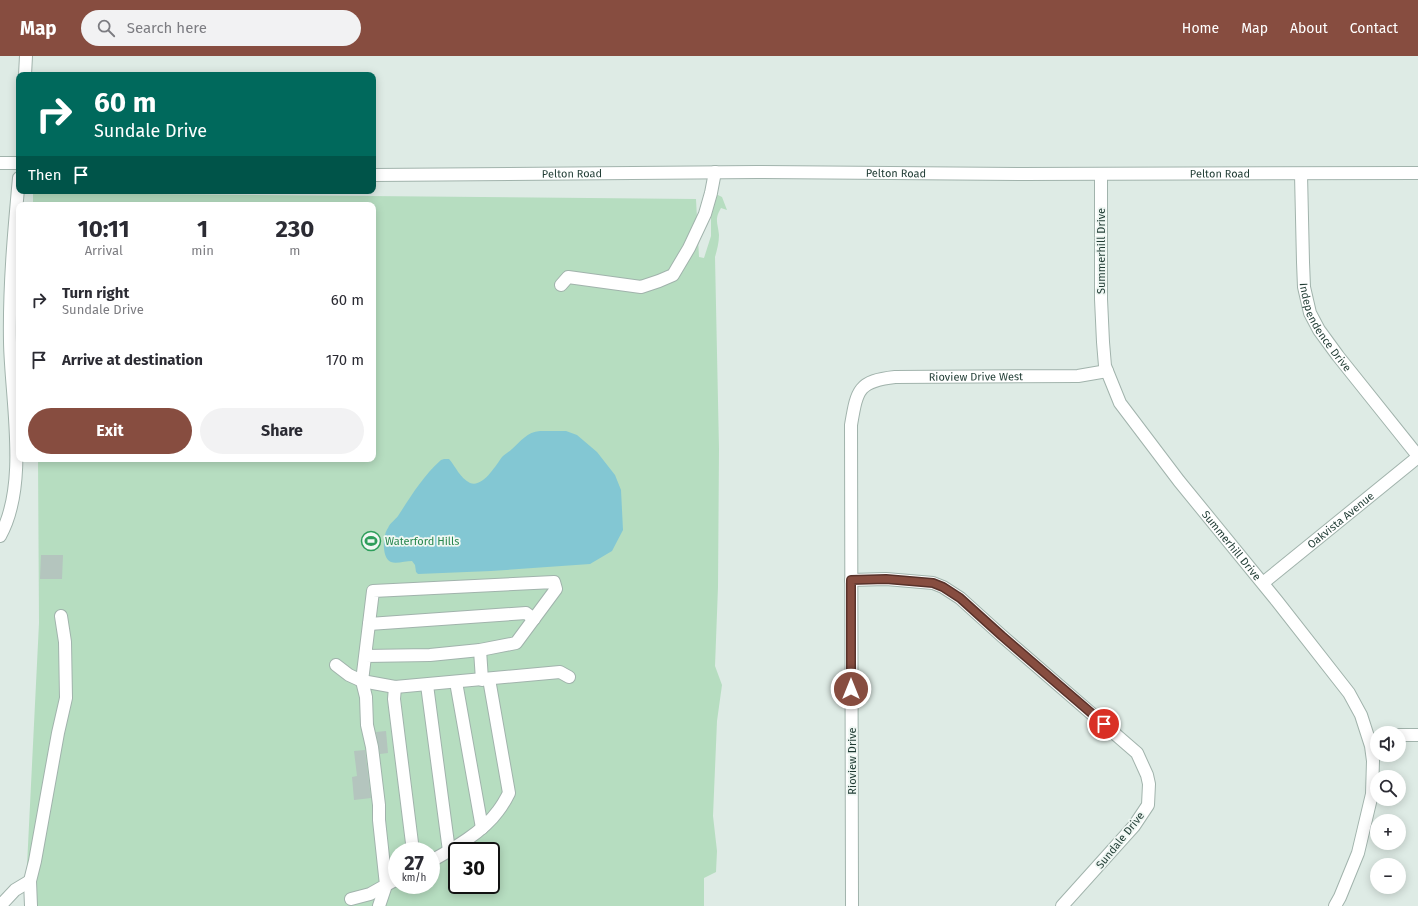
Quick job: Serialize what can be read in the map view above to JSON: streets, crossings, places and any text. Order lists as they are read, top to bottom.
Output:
{
  "streets": {
    "street": [
      "Pelton Road",
      "Summerhill Drive",
      "Independence Drive",
      "Rioview Drive West",
      "Oakvista Avenue",
      "Rioview Drive",
      "Sundale Drive"
    ]
  },
  "crossings": [
    ["Pelton Road", "Summerhill Drive"],
    ["Pelton Road", "Independence Drive"],
    ["Summerhill Drive", "Rioview Drive West"],
    ["Summerhill Drive", "Oakvista Avenue"],
    ["Independence Drive", "Oakvista Avenue"],
    ["Rioview Drive West", "Rioview Drive"],
    ["Rioview Drive", "Sundale Drive"]
  ],
  "places": {
    "sports": ["Waterford Hills"]
  },
  "page": {
    "header": "Map",
    "search": "Search here",
    "nav": [
      "Home",
      "Map",
      "About",
      "Contact"
    ],
    "turn": ["60 m", "Sundale Drive"],
    "then": "Then",
    "eta": [
      "10:11",
      "Arrival",
      "1",
      "min",
      "230",
      "m"
    ],
    "list": [
      {
        "name": "Turn right",
        "note": "Sundale Drive",
        "value": "60 m"
      },
      {
        "name": "Arrive at destination",
        "value": "170 m"
      }
    ],
    "buttons": ["Exit", "Share"],
    "map_buttons": ["+", "−"],
    "speed": "27 km/h",
    "limit": "30"
  }
}
